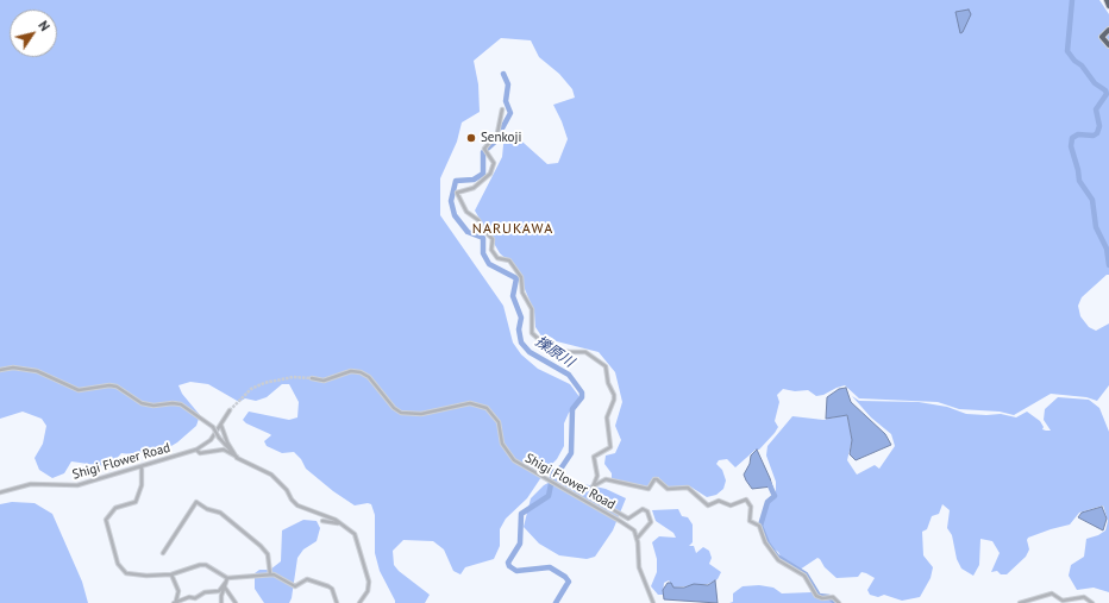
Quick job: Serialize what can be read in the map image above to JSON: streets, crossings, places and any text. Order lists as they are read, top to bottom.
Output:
{
  "streets": {
    "street": ["Shigi Flower Road"]
  },
  "districts": ["NARUKAWA"],
  "water": ["擽原川"],
  "places": ["Senkoji"],
  "north": "top right"
}
